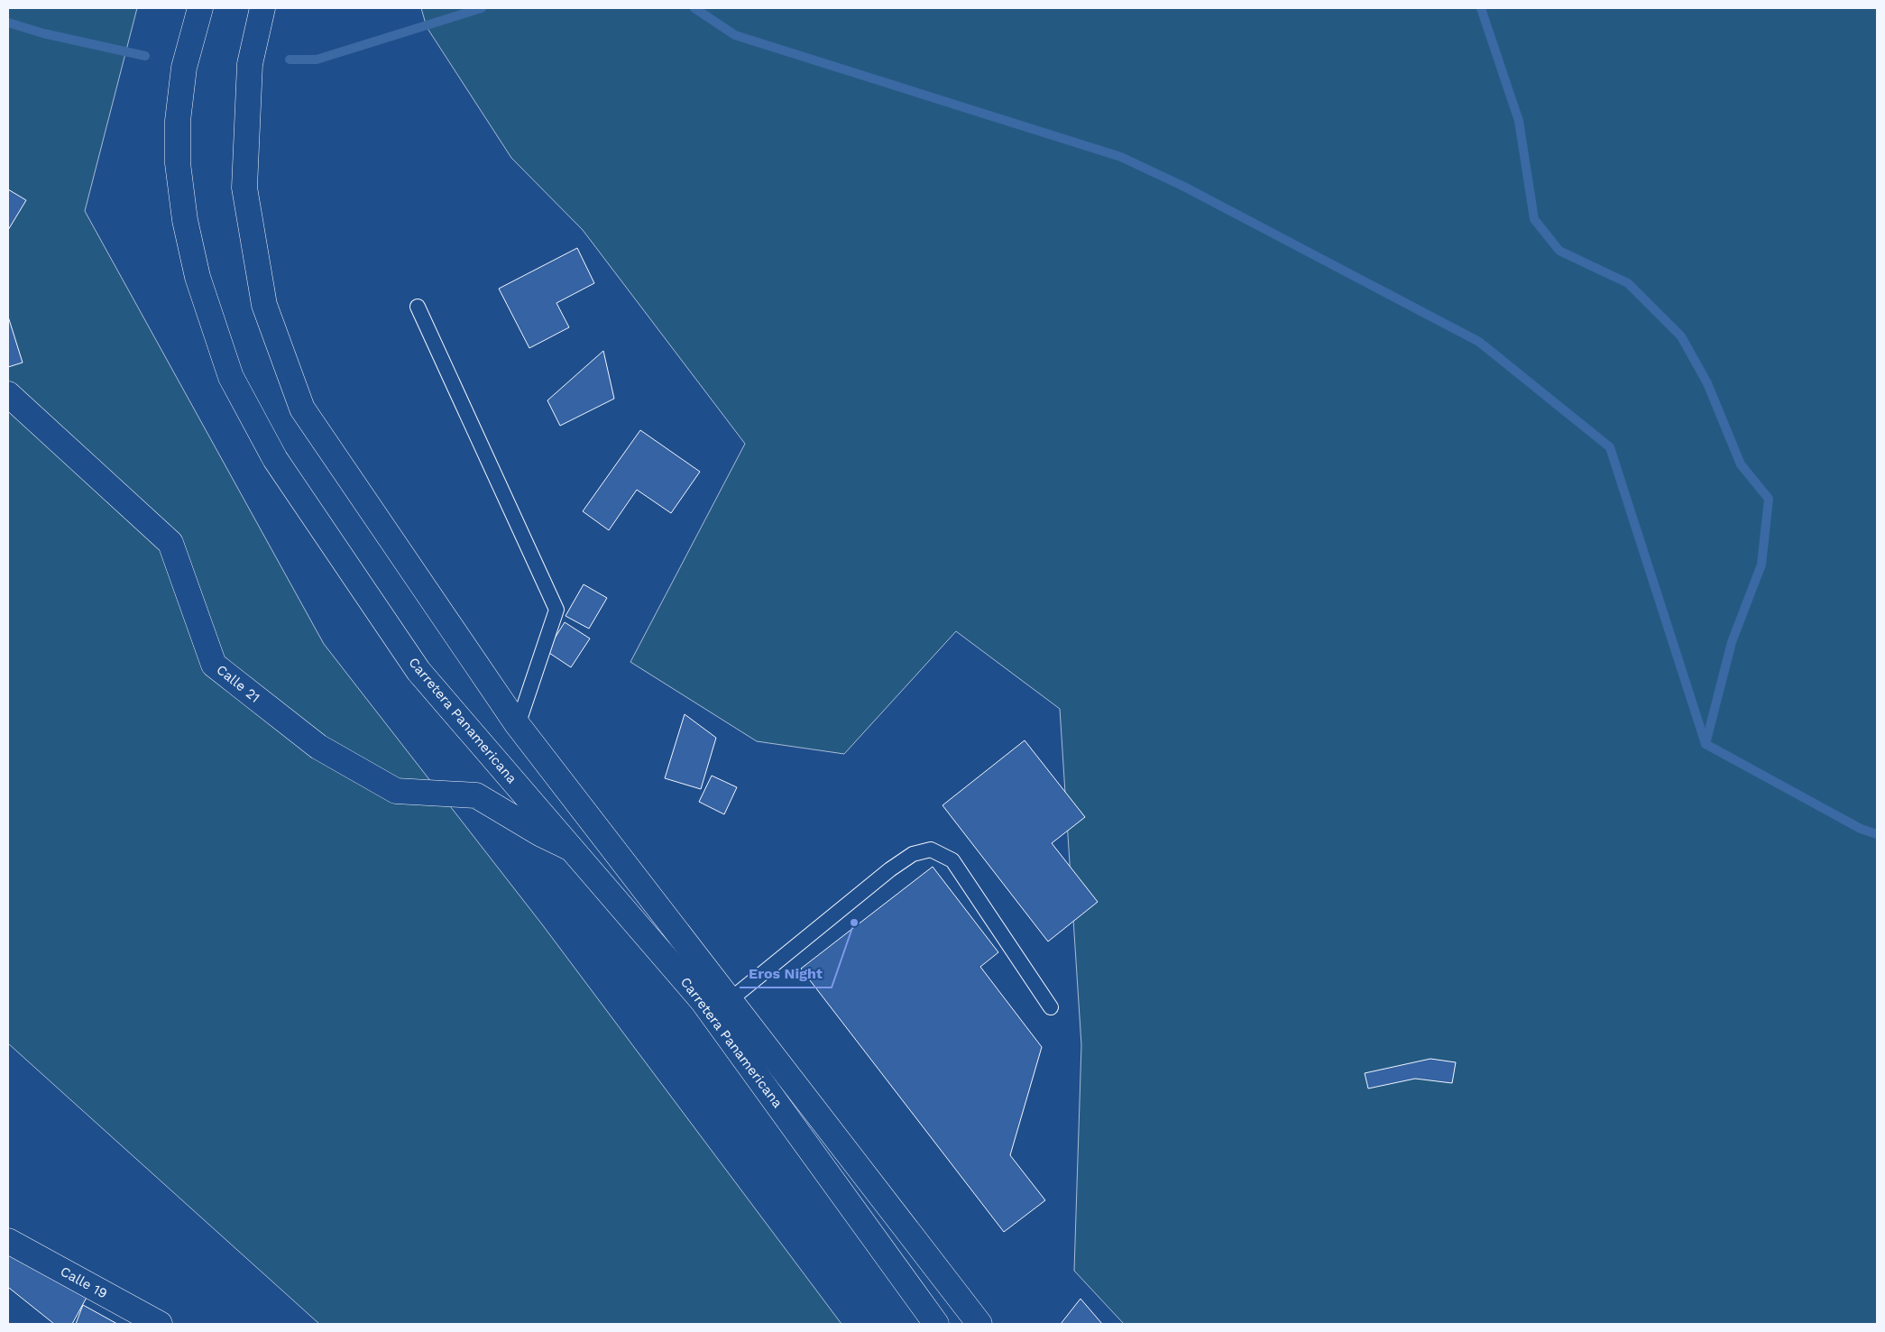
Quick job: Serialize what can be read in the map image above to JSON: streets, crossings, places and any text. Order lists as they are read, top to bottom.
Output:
{
  "streets": {
    "main road": ["Calle 21", "Carretera Panamericana", "Calle 19"]
  },
  "crossings": [
    ["Calle 21", "Carretera Panamericana"]
  ],
  "places": ["Eros Night"]
}
